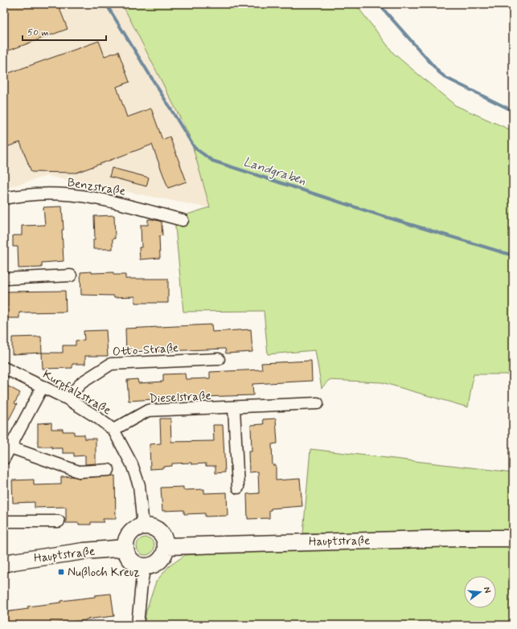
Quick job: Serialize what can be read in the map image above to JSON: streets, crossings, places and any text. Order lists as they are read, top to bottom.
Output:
{
  "streets": {
    "main road": ["Hauptstraße"],
    "street": [
      "Benzstraße",
      "Otto-Straße",
      "Kurpfalzstraße",
      "Dieselstraße"
    ]
  },
  "crossings": [
    ["Otto-Straße", "Kurpfalzstraße"],
    ["Kurpfalzstraße", "Dieselstraße"],
    ["Kurpfalzstraße", "Hauptstraße"]
  ],
  "water": ["Landgraben"],
  "places": {
    "transit": ["Nußloch Kreuz"]
  },
  "scale_bar": "50 m",
  "north": "right"
}
